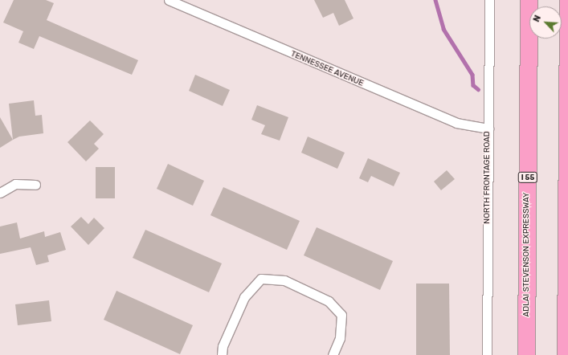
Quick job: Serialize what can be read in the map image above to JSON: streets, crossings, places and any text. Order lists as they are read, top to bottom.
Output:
{
  "streets": {
    "highway": ["I 55", "ADLAI STEVENSON EXPRESSWAY"],
    "street": ["TENNESSEE AVENUE", "NORTH FRONTAGE ROAD"]
  },
  "crossings": [
    ["TENNESSEE AVENUE", "NORTH FRONTAGE ROAD"]
  ],
  "north": "top left"
}
